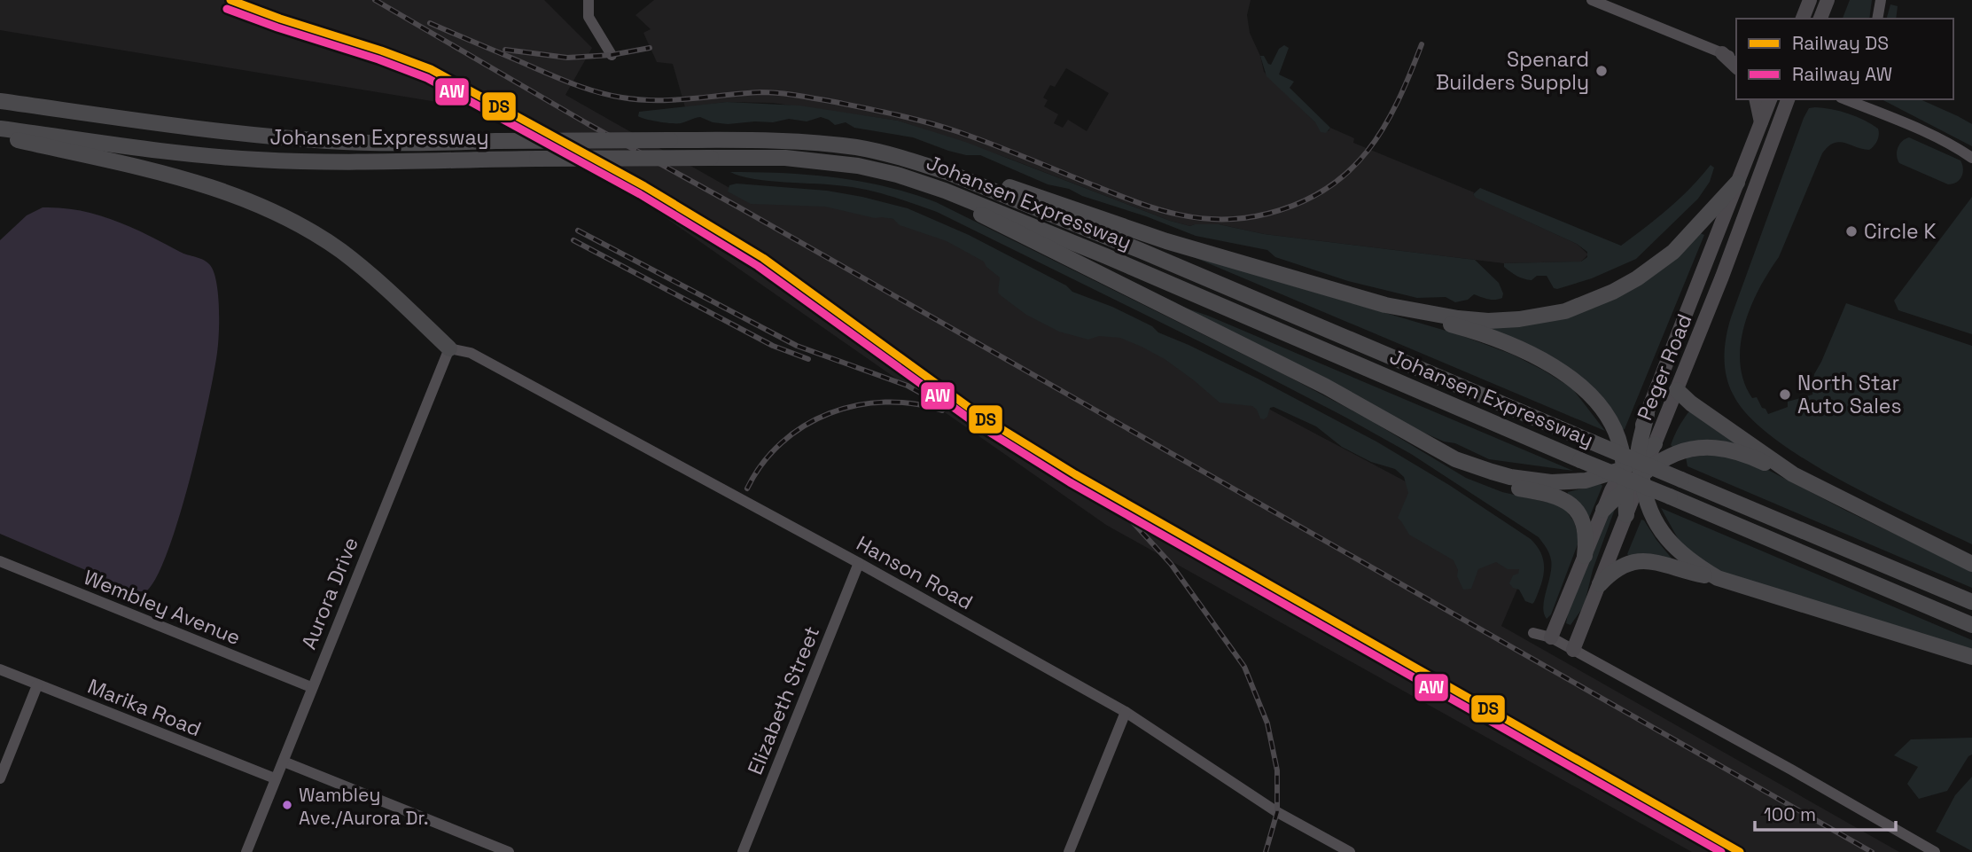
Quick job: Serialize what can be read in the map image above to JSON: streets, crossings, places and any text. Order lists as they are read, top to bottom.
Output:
{
  "streets": {
    "highway": ["Johansen Expressway"],
    "main road": ["Peger Road"],
    "street": [
      "Hanson Road",
      "Aurora Drive",
      "Wembley Avenue",
      "Elizabeth Street",
      "Marika Road"
    ]
  },
  "crossings": [
    ["Hanson Road", "Aurora Drive"],
    ["Hanson Road", "Elizabeth Street"],
    ["Aurora Drive", "Wembley Avenue"],
    ["Aurora Drive", "Marika Road"]
  ],
  "places": [
    "Spenard Builders Supply",
    "Circle K",
    "North Star Auto Sales",
    "Wambley Ave./Aurora Dr."
  ],
  "lines": ["rail line DS", "rail line AW"],
  "legend": ["Railway DS", "Railway AW"],
  "scale_bar": "100 m"
}
